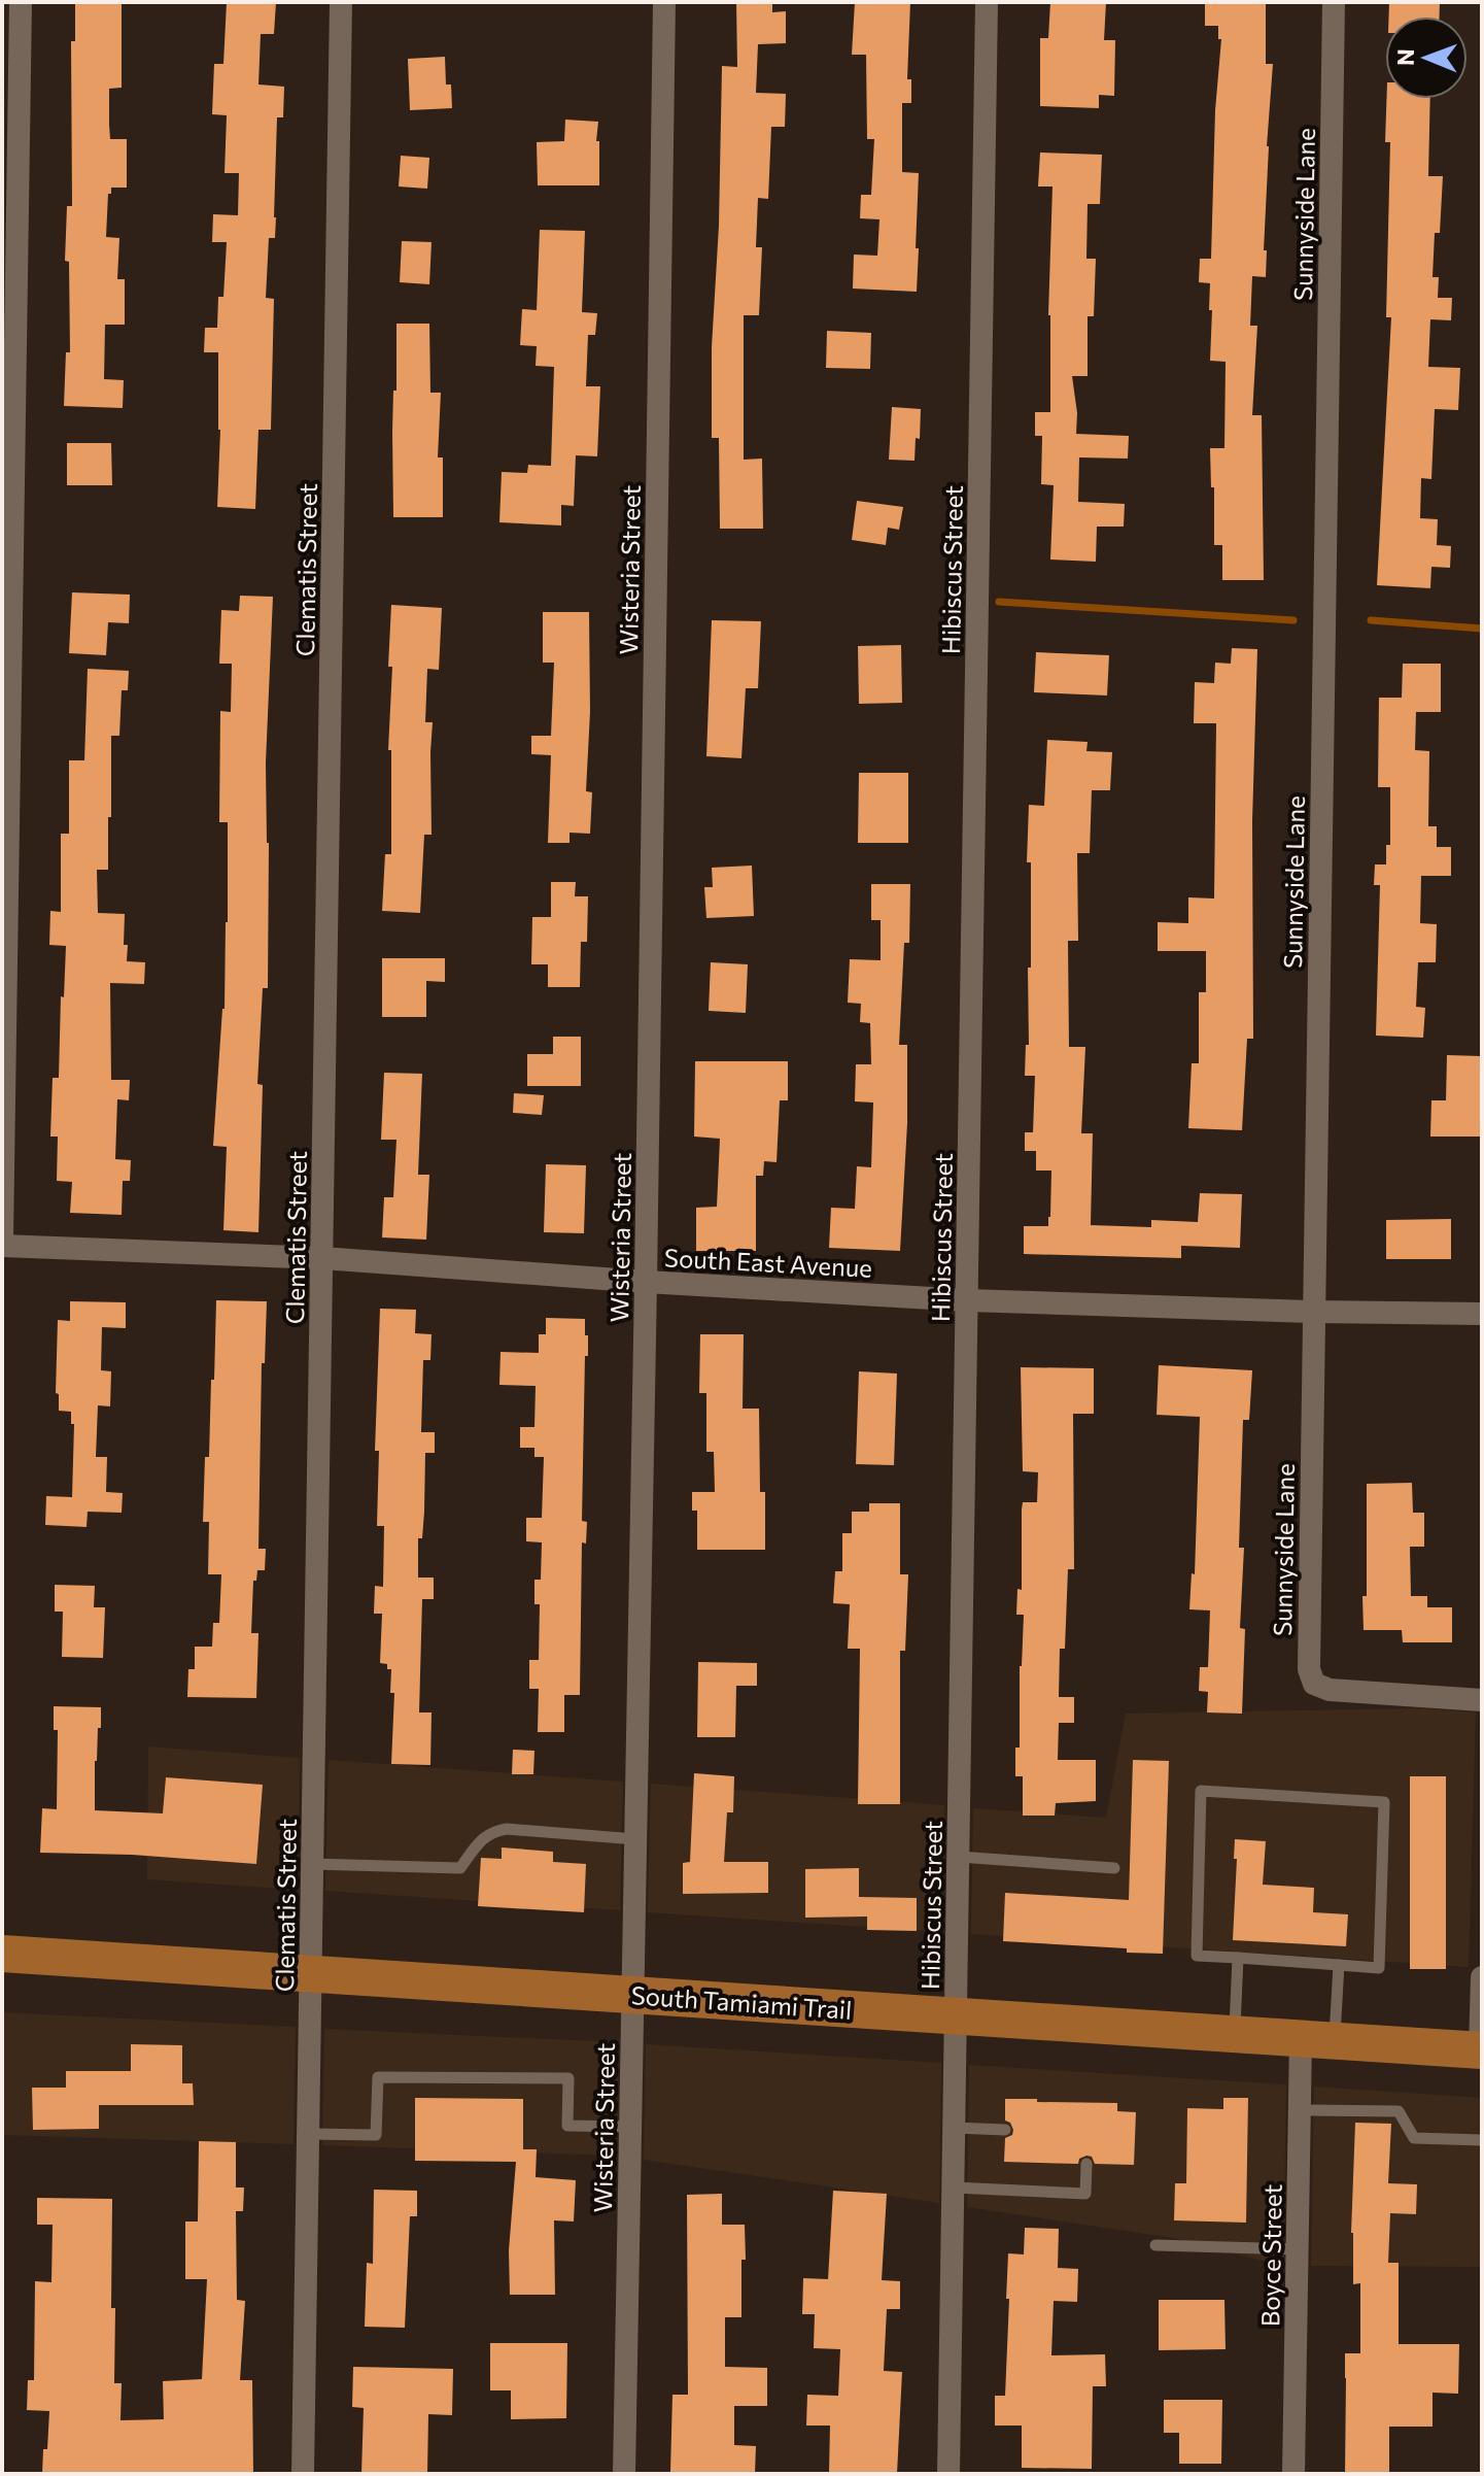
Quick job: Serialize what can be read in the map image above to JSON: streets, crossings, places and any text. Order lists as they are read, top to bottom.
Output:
{
  "streets": {
    "main road": ["South Tamiami Trail"],
    "street": [
      "Sunnyside Lane",
      "Clematis Street",
      "Wisteria Street",
      "Hibiscus Street",
      "South East Avenue",
      "Boyce Street"
    ]
  },
  "crossings": [
    ["Sunnyside Lane", "South East Avenue"],
    ["Clematis Street", "South East Avenue"],
    ["Clematis Street", "South Tamiami Trail"],
    ["Wisteria Street", "South East Avenue"],
    ["Wisteria Street", "South Tamiami Trail"],
    ["Hibiscus Street", "South East Avenue"],
    ["Hibiscus Street", "South Tamiami Trail"],
    ["South Tamiami Trail", "Boyce Street"]
  ],
  "north": "left"
}
